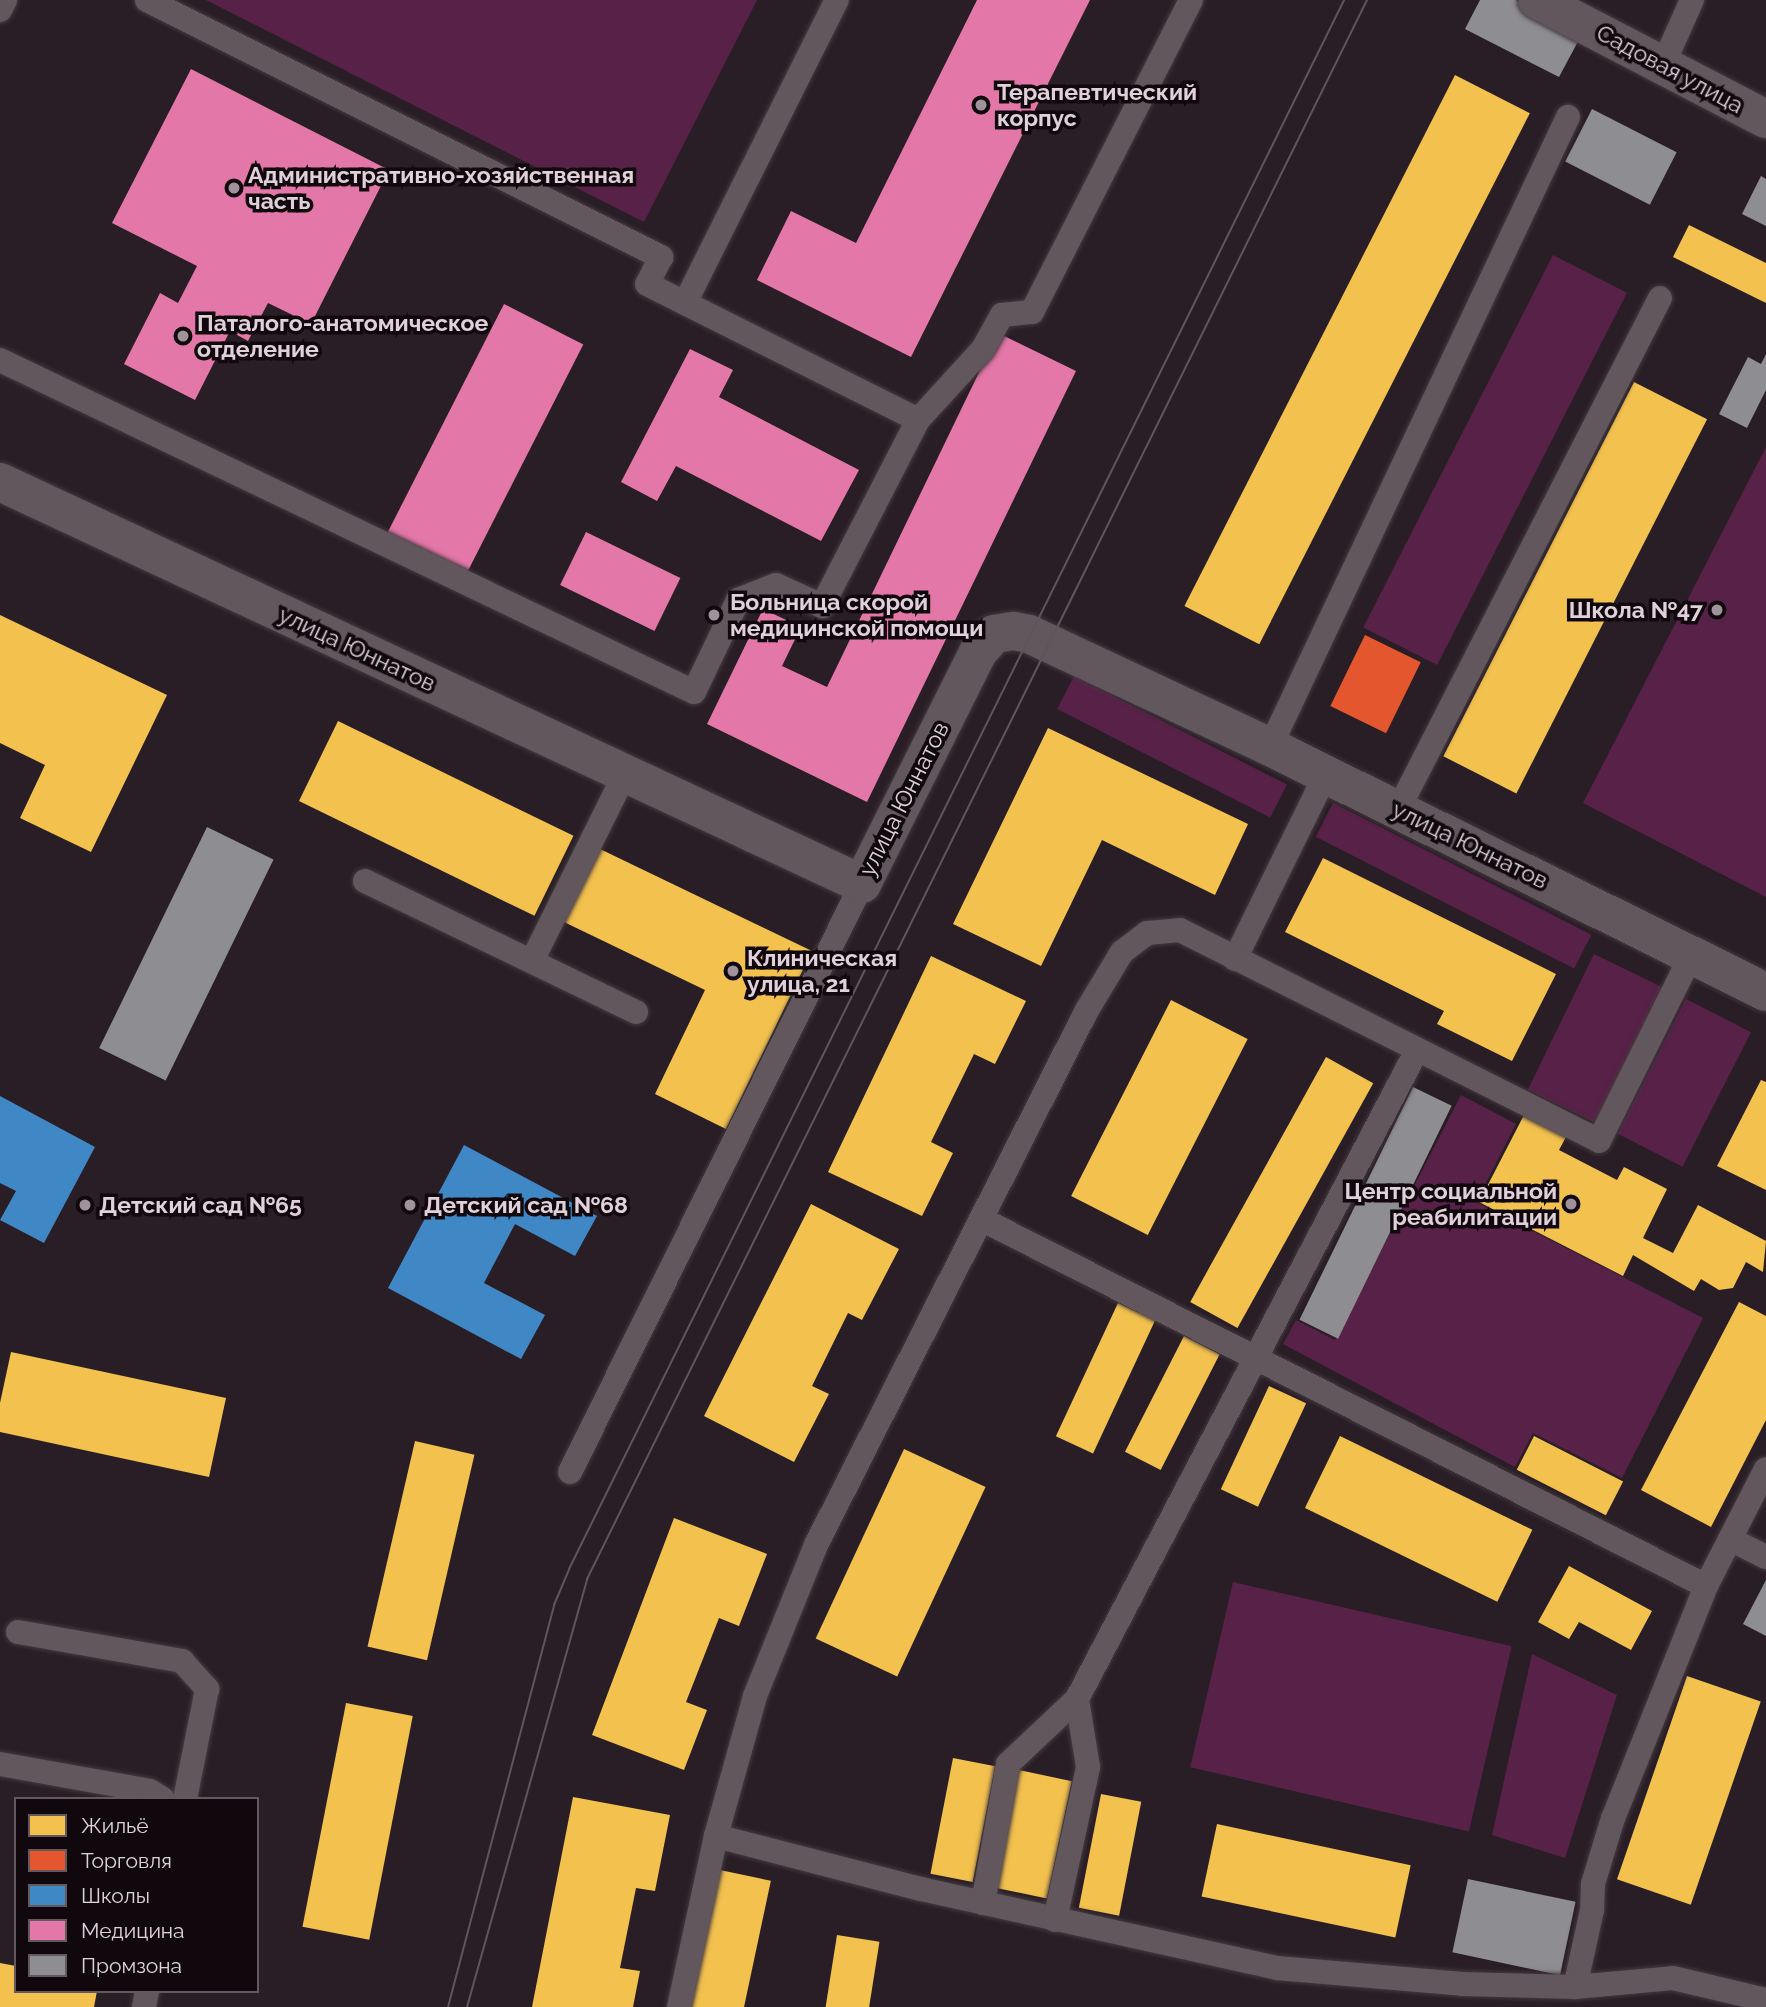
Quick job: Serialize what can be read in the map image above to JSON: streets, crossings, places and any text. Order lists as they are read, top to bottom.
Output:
{
  "streets": {
    "street": ["Садовая улица", "улица Юннатов"]
  },
  "places": [
    "Терапевтический корпус",
    "Административно-хозяйственная часть",
    "Паталого-анатомическое отделение",
    "Школа №47",
    "Больница скорой медицинской помощи",
    "Клиническая улица, 21",
    "Центр социальной реабилитации",
    "Детский сад №65",
    "Детский сад №68"
  ],
  "legend": [
    "Жильё",
    "Торговля",
    "Школы",
    "Медицина",
    "Промзона"
  ]
}
